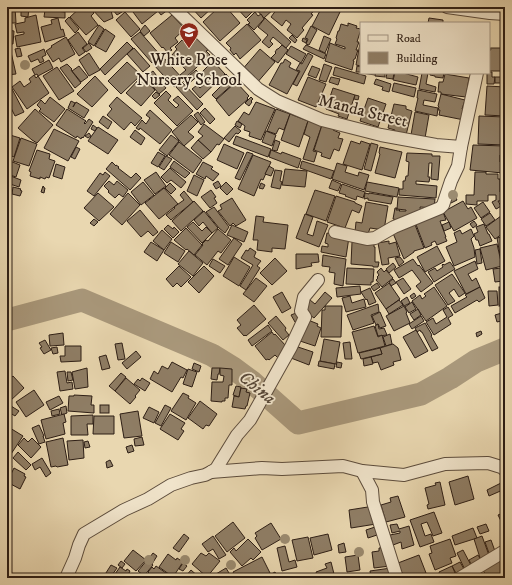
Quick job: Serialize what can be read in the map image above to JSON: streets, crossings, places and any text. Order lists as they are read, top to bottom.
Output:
{
  "streets": {
    "street": ["Manda Street"]
  },
  "water": ["China"],
  "places": {
    "school or university": ["White Rose Nursery School"]
  },
  "legend": ["Road", "Building"]
}
